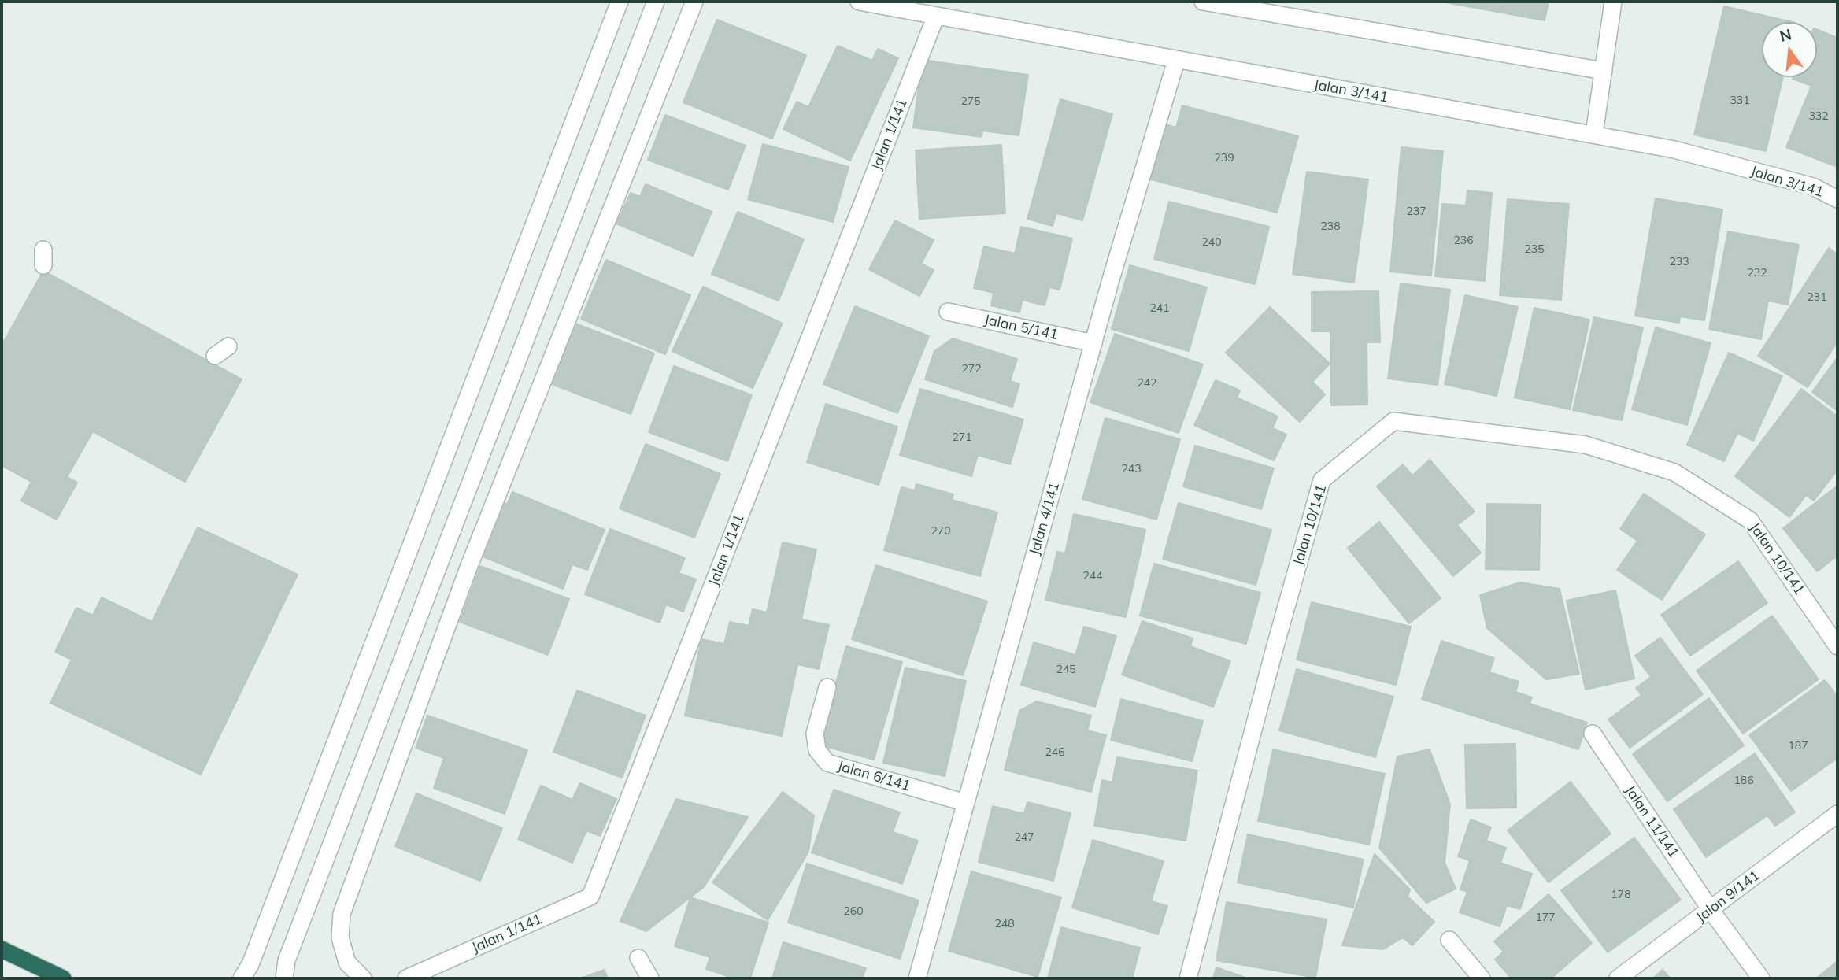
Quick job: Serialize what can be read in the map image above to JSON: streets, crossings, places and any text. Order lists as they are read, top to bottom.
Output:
{
  "streets": {
    "street": [
      "Jalan 3/141",
      "Jalan 1/141",
      "Jalan 5/141",
      "Jalan 4/141",
      "Jalan 10/141",
      "Jalan 6/141",
      "Jalan 11/141",
      "Jalan 9/141"
    ]
  },
  "crossings": [
    ["Jalan 3/141", "Jalan 1/141"],
    ["Jalan 3/141", "Jalan 4/141"],
    ["Jalan 5/141", "Jalan 4/141"],
    ["Jalan 4/141", "Jalan 6/141"],
    ["Jalan 11/141", "Jalan 9/141"]
  ],
  "house_numbers": [
    "331",
    "275",
    "332",
    "239",
    "237",
    "238",
    "236",
    "240",
    "235",
    "233",
    "232",
    "231",
    "241",
    "272",
    "242",
    "271",
    "243",
    "270",
    "244",
    "245",
    "187",
    "246",
    "186",
    "247",
    "178",
    "260",
    "177",
    "248"
  ],
  "north": "top"
}
